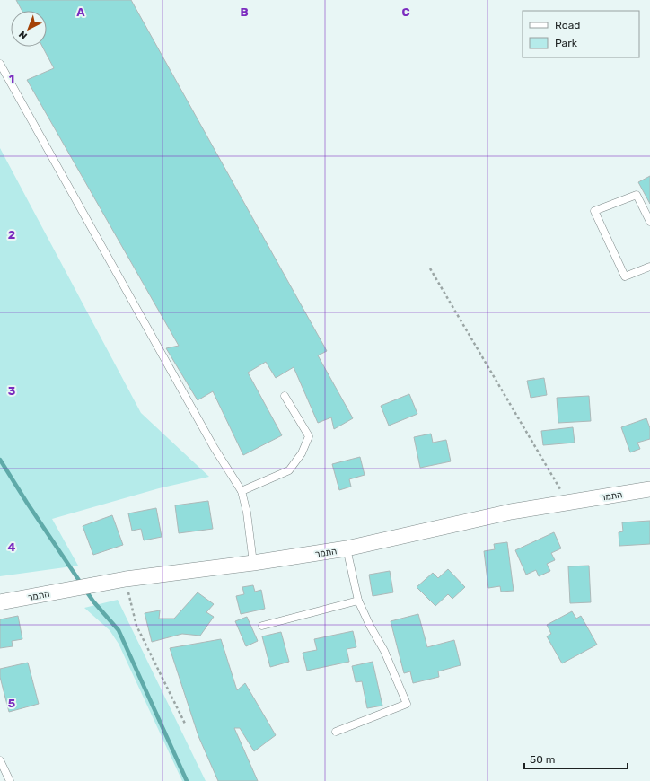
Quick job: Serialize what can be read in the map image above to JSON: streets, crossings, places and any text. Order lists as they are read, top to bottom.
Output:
{
  "streets": {
    "street": ["התמר"]
  },
  "legend": ["Road", "Park"],
  "scale_bar": "50 m",
  "north": "bottom left",
  "grid": {
    "columns": ["A", "B", "C"],
    "rows": [
      "1",
      "2",
      "3",
      "4",
      "5"
    ]
  }
}
